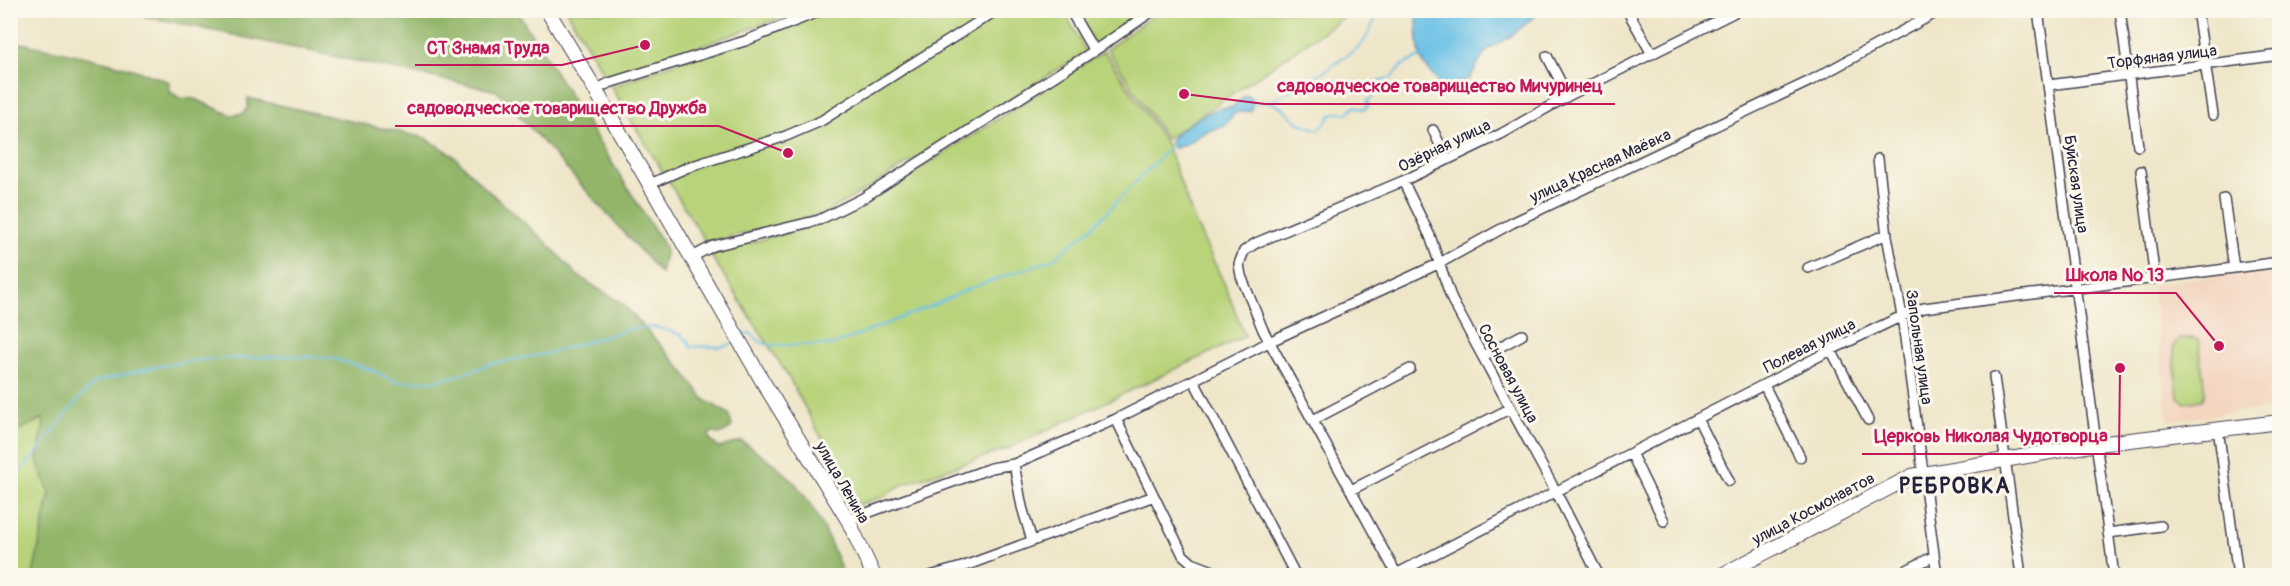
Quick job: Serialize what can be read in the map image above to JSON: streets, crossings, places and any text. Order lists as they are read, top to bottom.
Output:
{
  "streets": {
    "main road": ["улица Ленина", "улица Космонавтов"],
    "street": [
      "Торфяная улица",
      "Озёрная улица",
      "улица Красная Маёвка",
      "Буйская улица",
      "Полевая улица",
      "Запольная улица",
      "Сосновая улица"
    ]
  },
  "crossings": [
    ["Торфяная улица", "Буйская улица"],
    ["Озёрная улица", "улица Красная Маёвка"],
    ["Озёрная улица", "Сосновая улица"],
    ["улица Красная Маёвка", "Сосновая улица"],
    ["улица Красная Маёвка", "улица Ленина"],
    ["Буйская улица", "Полевая улица"],
    ["Буйская улица", "улица Космонавтов"],
    ["Полевая улица", "Запольная улица"],
    ["Полевая улица", "Сосновая улица"],
    ["Запольная улица", "улица Космонавтов"]
  ],
  "districts": ["РЕБРОВКА"],
  "places": [
    "СТ Знамя Труда",
    "садоводческое товарищество Мичуринец",
    "садоводческое товарищество Дружба",
    "Школа № 13",
    "Церковь Николая Чудотворца"
  ]
}
